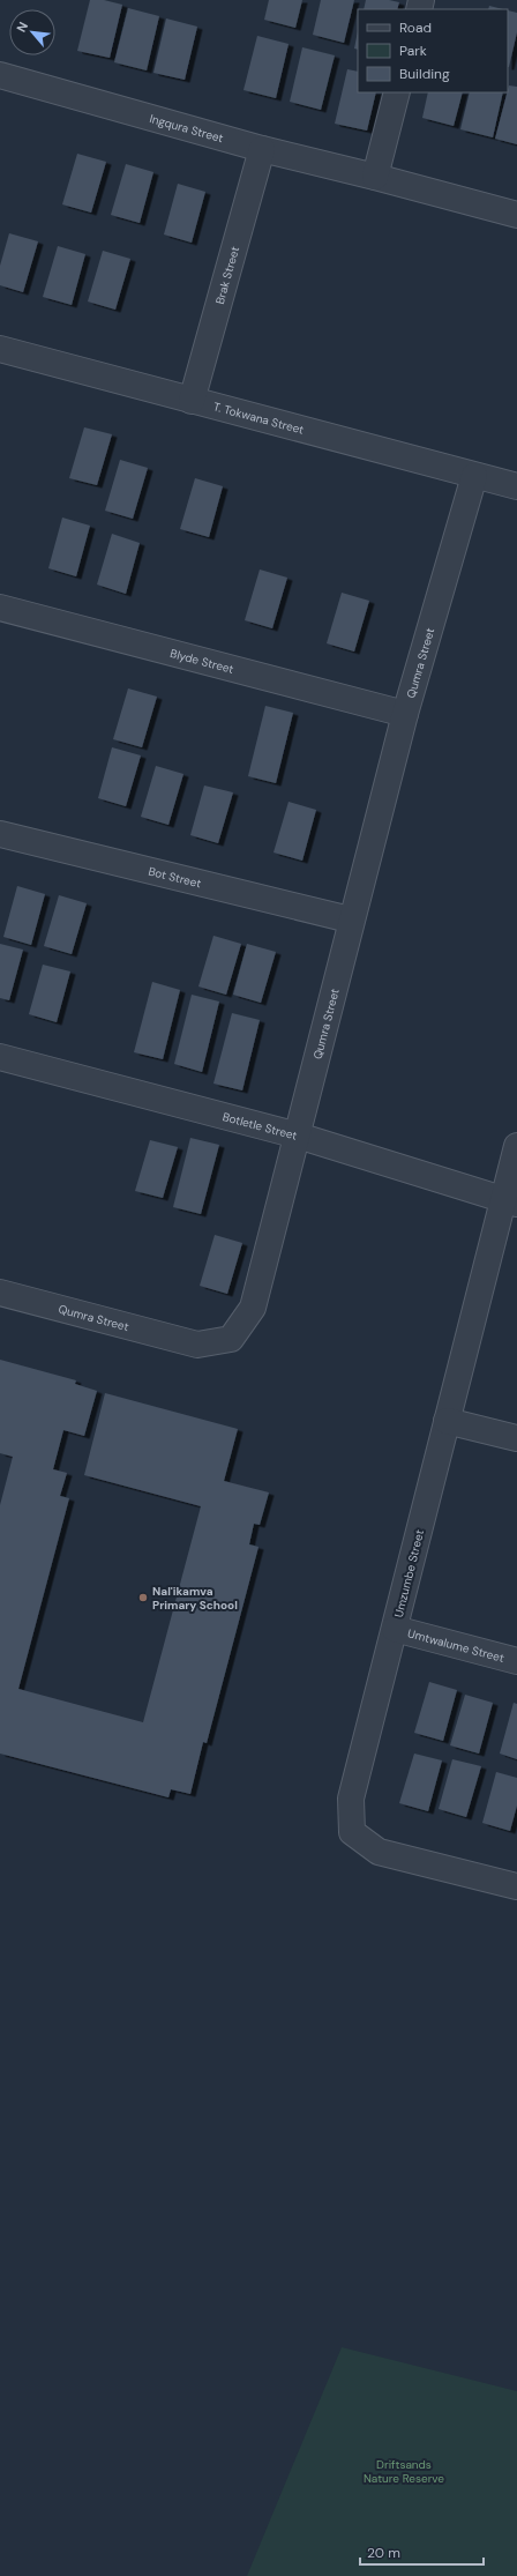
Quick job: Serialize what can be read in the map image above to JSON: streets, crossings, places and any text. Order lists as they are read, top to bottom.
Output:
{
  "streets": {
    "street": [
      "Ingqura Street",
      "Brak Street",
      "T. Tokwana Street",
      "Blyde Street",
      "Qumra Street",
      "Bot Street",
      "Botletle Street",
      "Umzumbe Street",
      "Umtwalume Street"
    ]
  },
  "crossings": [
    ["Ingqura Street", "Brak Street"],
    ["Brak Street", "T. Tokwana Street"],
    ["T. Tokwana Street", "Qumra Street"],
    ["Blyde Street", "Qumra Street"],
    ["Qumra Street", "Bot Street"],
    ["Qumra Street", "Botletle Street"],
    ["Botletle Street", "Umzumbe Street"],
    ["Umzumbe Street", "Umtwalume Street"]
  ],
  "parks": ["Driftsands Nature Reserve"],
  "places": ["Nal'ikamva Primary School"],
  "legend": ["Road", "Park", "Building"],
  "scale_bar": "20 m",
  "north": "top left"
}
